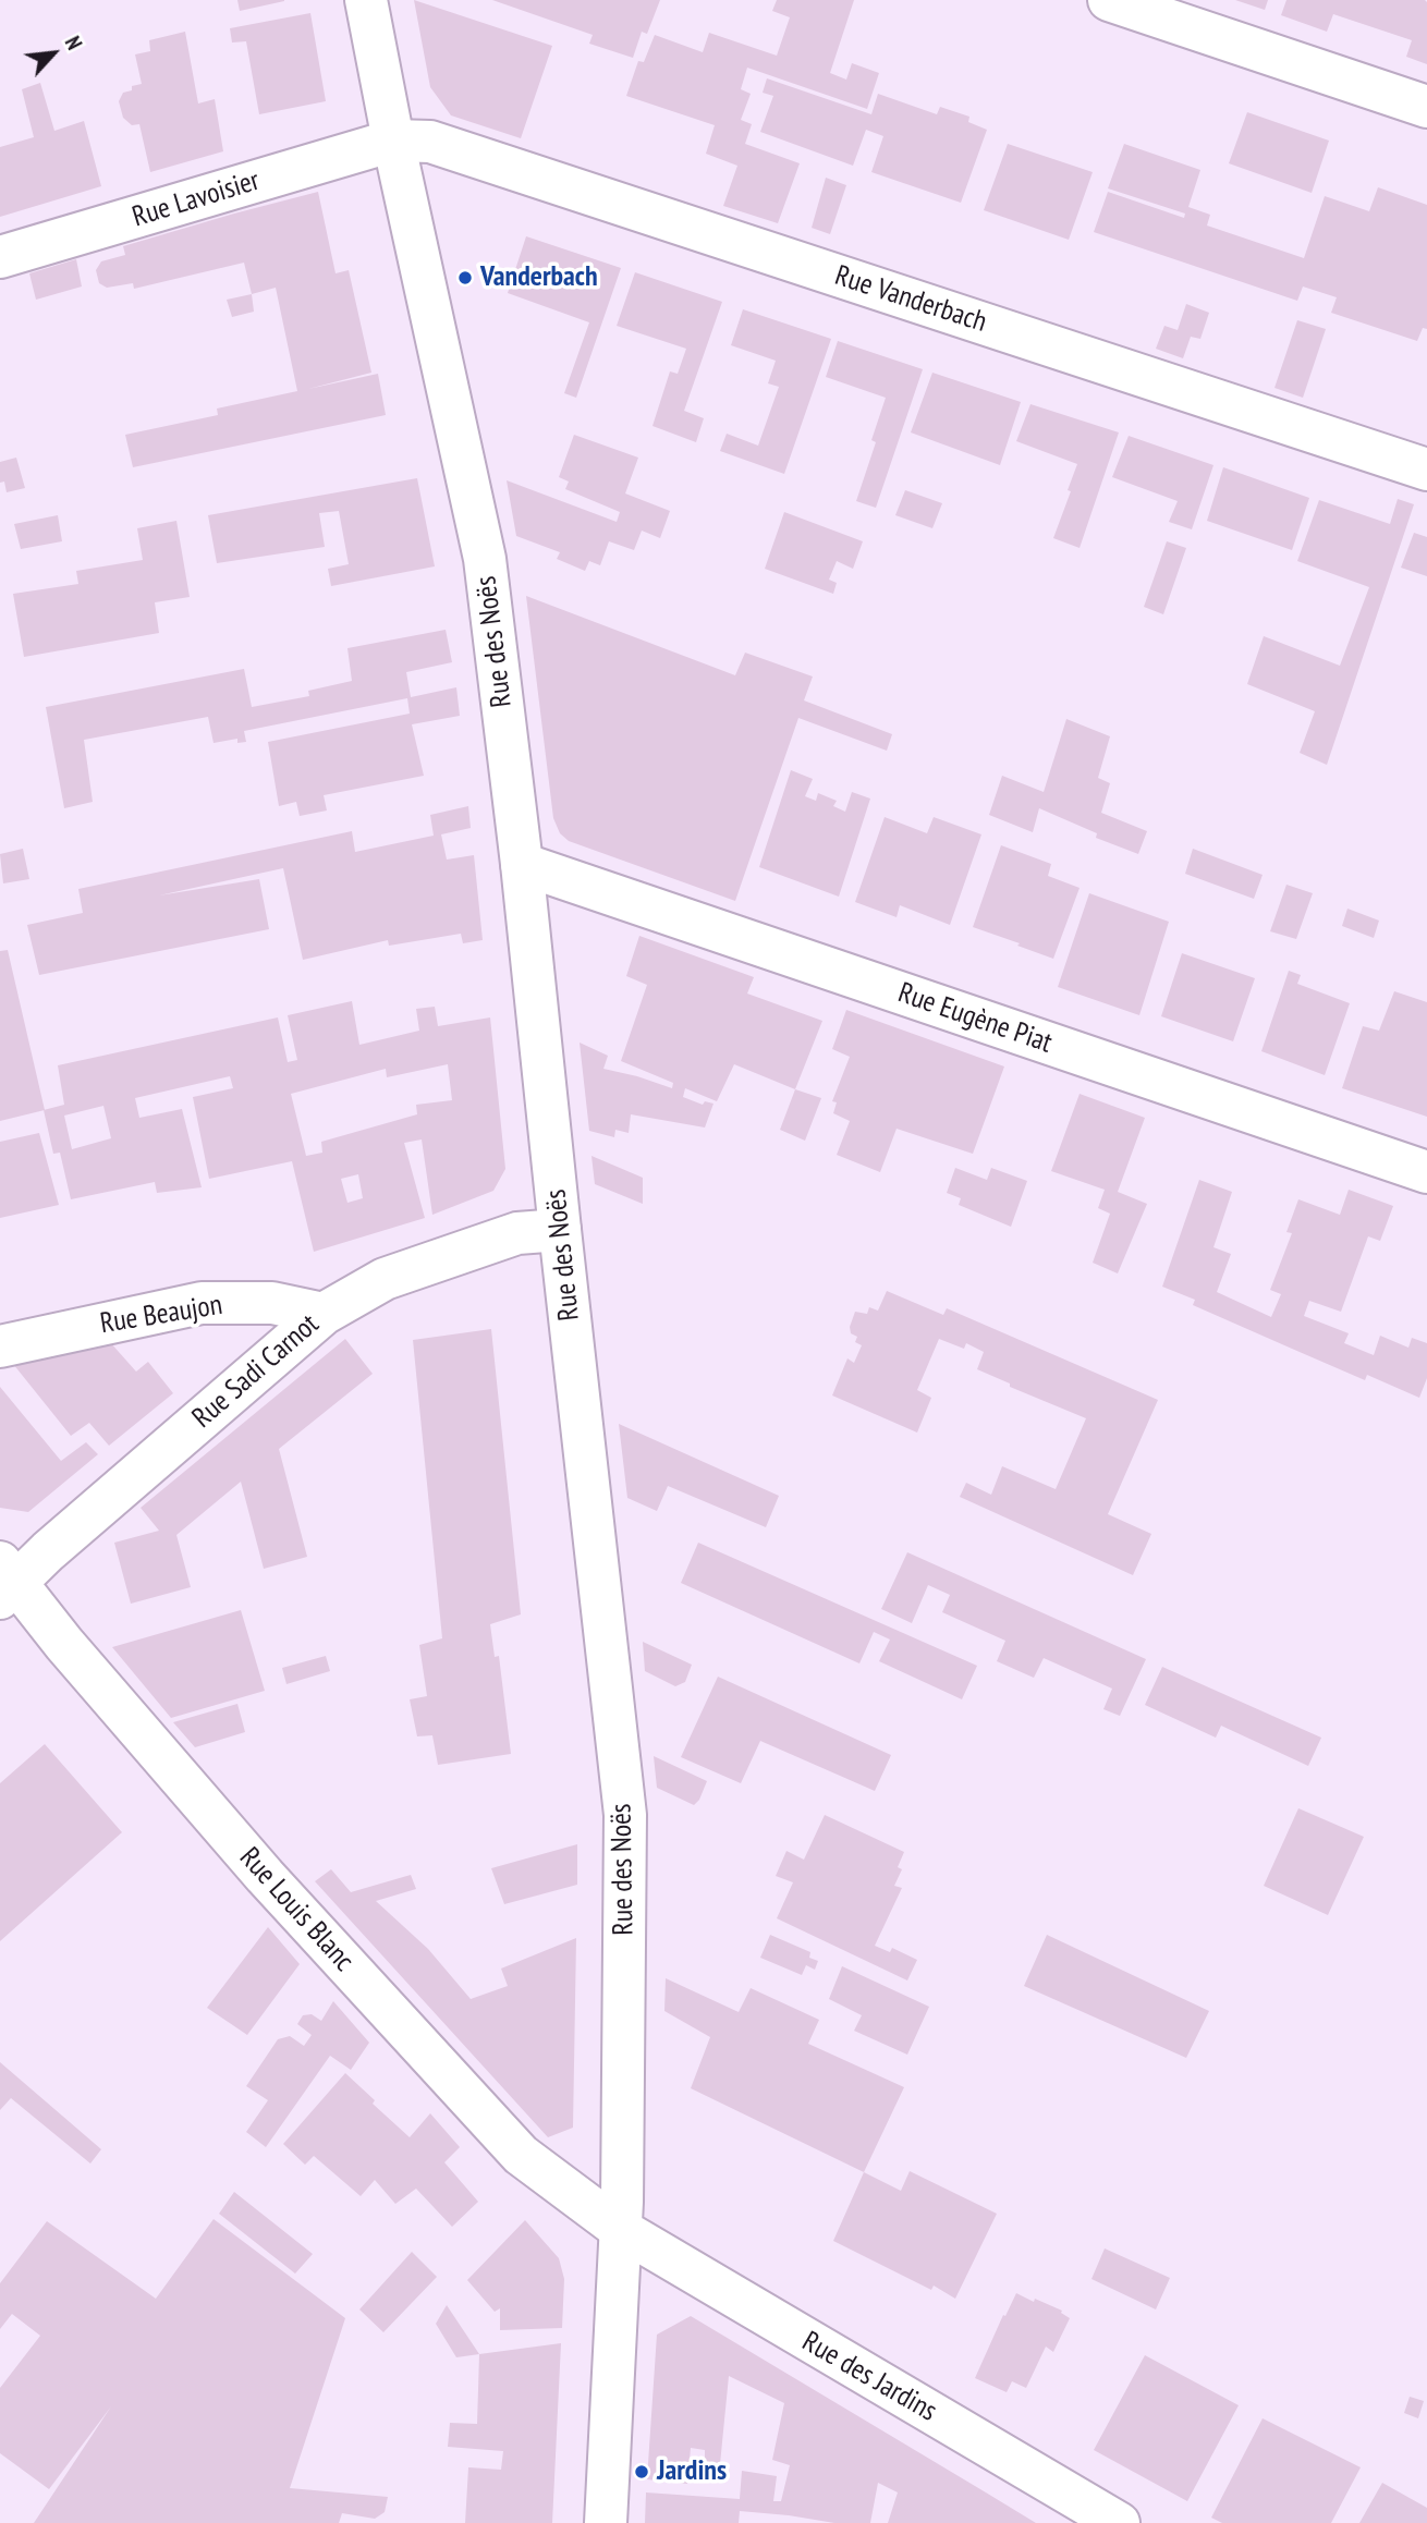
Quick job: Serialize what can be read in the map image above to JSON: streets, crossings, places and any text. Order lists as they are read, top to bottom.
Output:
{
  "streets": {
    "street": [
      "Rue Lavoisier",
      "Rue Vanderbach",
      "Rue des Noës",
      "Rue Eugène Piat",
      "Rue Beaujon",
      "Rue Sadi Carnot",
      "Rue Louis Blanc",
      "Rue des Jardins"
    ]
  },
  "crossings": [
    ["Rue Lavoisier", "Rue Vanderbach"],
    ["Rue Lavoisier", "Rue des Noës"],
    ["Rue Vanderbach", "Rue des Noës"],
    ["Rue des Noës", "Rue Eugène Piat"],
    ["Rue des Noës", "Rue Sadi Carnot"],
    ["Rue des Noës", "Rue Louis Blanc"],
    ["Rue des Noës", "Rue des Jardins"],
    ["Rue Beaujon", "Rue Sadi Carnot"],
    ["Rue Sadi Carnot", "Rue Louis Blanc"],
    ["Rue Louis Blanc", "Rue des Jardins"]
  ],
  "places": ["Vanderbach", "Jardins"],
  "north": "top right"
}
